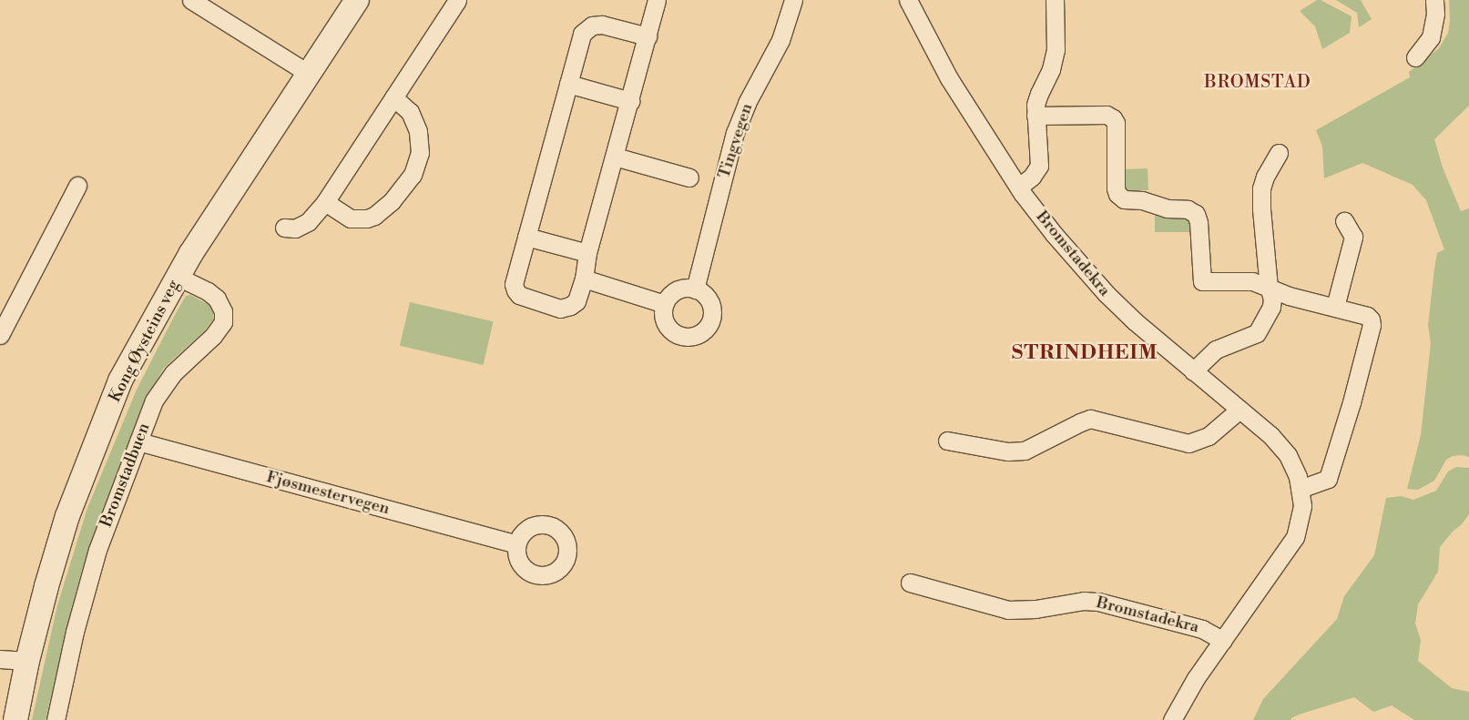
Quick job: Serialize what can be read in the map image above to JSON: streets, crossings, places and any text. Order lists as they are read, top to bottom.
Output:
{
  "streets": {
    "main road": ["Kong Øysteins veg"],
    "street": [
      "Tingvegen",
      "Bromstadekra",
      "Bromstadbuen",
      "Fjøsmestervegen"
    ]
  },
  "crossings": [
    ["Kong Øysteins veg", "Bromstadbuen"],
    ["Bromstadbuen", "Fjøsmestervegen"]
  ],
  "districts": ["BROMSTAD", "STRINDHEIM"]
}
